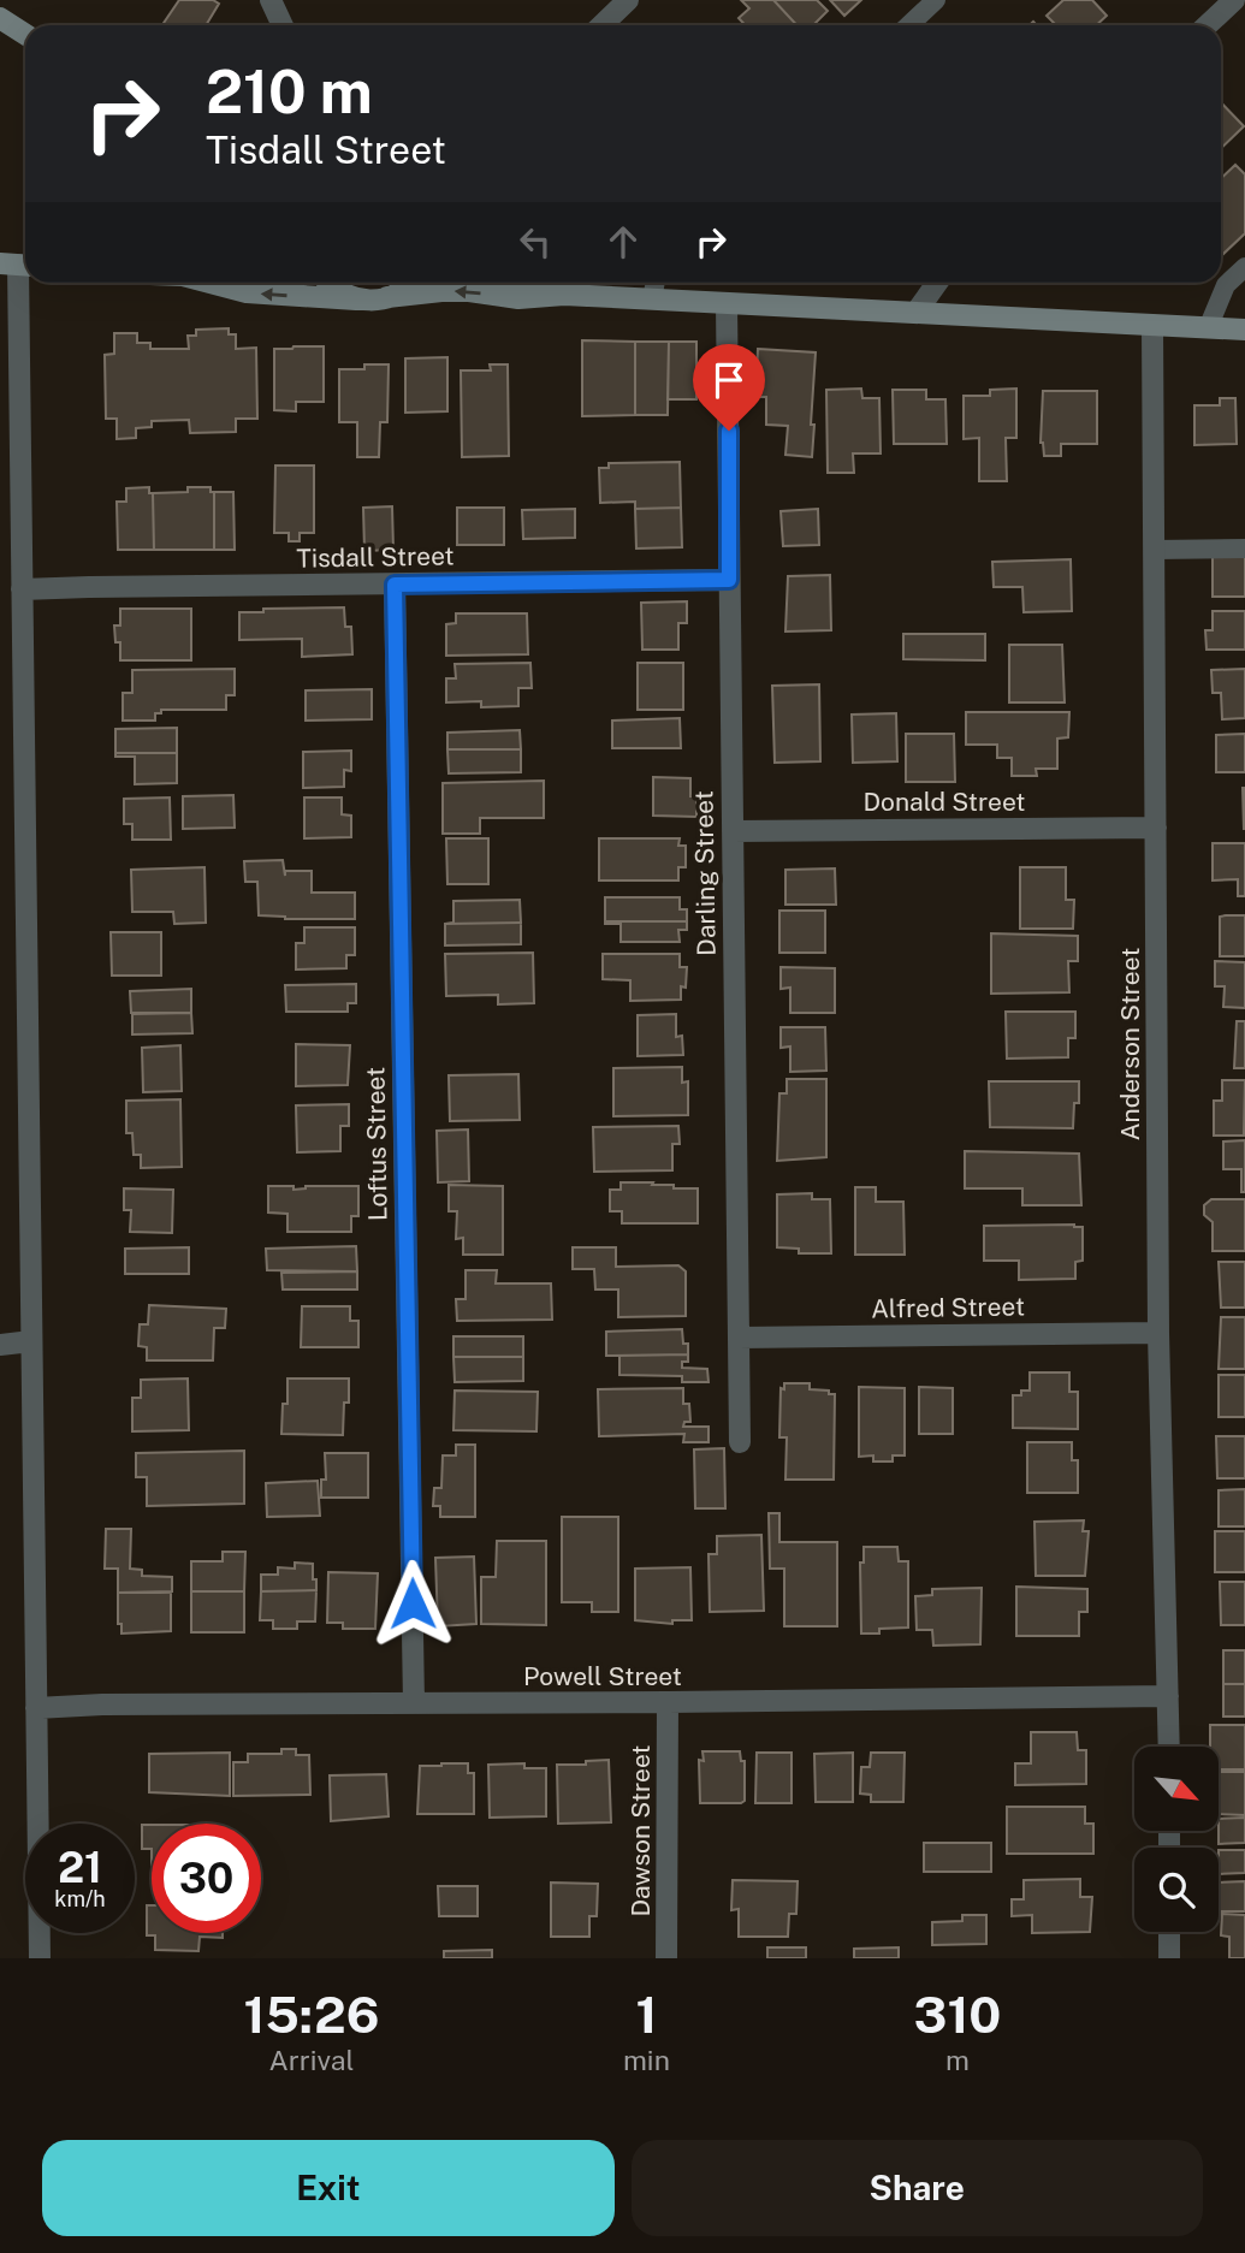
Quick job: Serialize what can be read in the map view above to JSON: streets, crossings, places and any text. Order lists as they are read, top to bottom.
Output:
{
  "streets": {
    "street": [
      "Tisdall Street",
      "Donald Street",
      "Darling Street",
      "Anderson Street",
      "Loftus Street",
      "Alfred Street",
      "Powell Street",
      "Dawson Street"
    ]
  },
  "crossings": [
    ["Tisdall Street", "Darling Street"],
    ["Tisdall Street", "Loftus Street"],
    ["Donald Street", "Darling Street"],
    ["Donald Street", "Anderson Street"],
    ["Darling Street", "Alfred Street"],
    ["Anderson Street", "Alfred Street"],
    ["Anderson Street", "Powell Street"],
    ["Loftus Street", "Powell Street"],
    ["Powell Street", "Dawson Street"]
  ],
  "north": "bottom right",
  "page": {
    "turn": ["210 m", "Tisdall Street"],
    "speed": "21 km/h",
    "limit": "30",
    "eta": [
      "15:26",
      "Arrival",
      "1",
      "min",
      "310",
      "m"
    ],
    "buttons": ["Exit", "Share"]
  }
}
